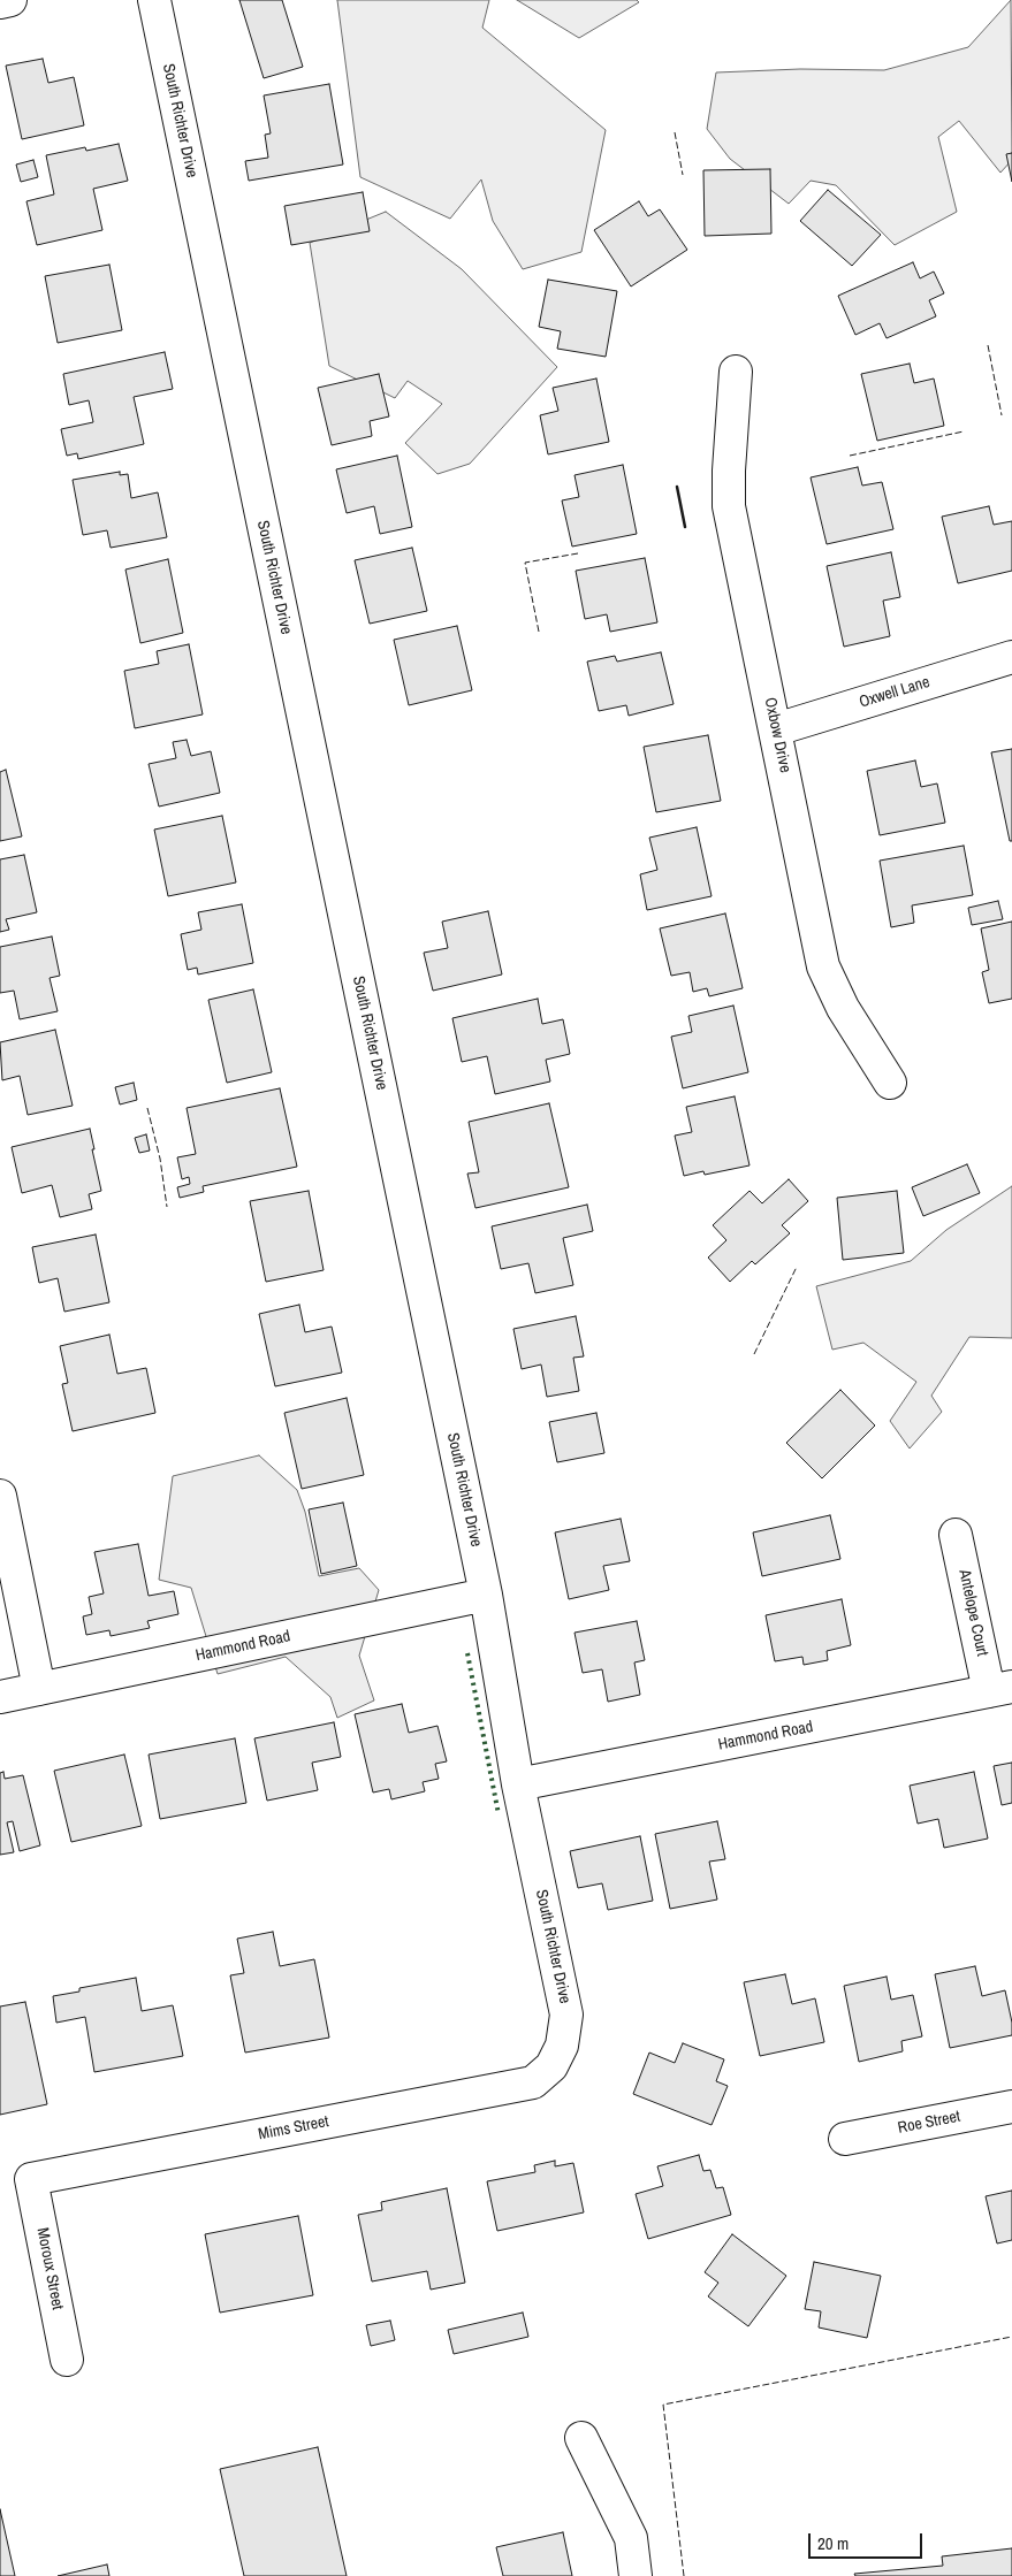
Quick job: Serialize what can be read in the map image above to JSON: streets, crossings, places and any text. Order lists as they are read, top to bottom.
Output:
{
  "streets": {
    "street": [
      "South Richter Drive",
      "Oxwell Lane",
      "Oxbow Drive",
      "Antelope Court",
      "Hammond Road",
      "Roe Street",
      "Mims Street",
      "Moroux Street"
    ]
  },
  "crossings": [
    ["South Richter Drive", "Hammond Road"],
    ["South Richter Drive", "Mims Street"],
    ["Oxwell Lane", "Oxbow Drive"],
    ["Antelope Court", "Hammond Road"],
    ["Mims Street", "Moroux Street"]
  ],
  "scale_bar": "20 m"
}
